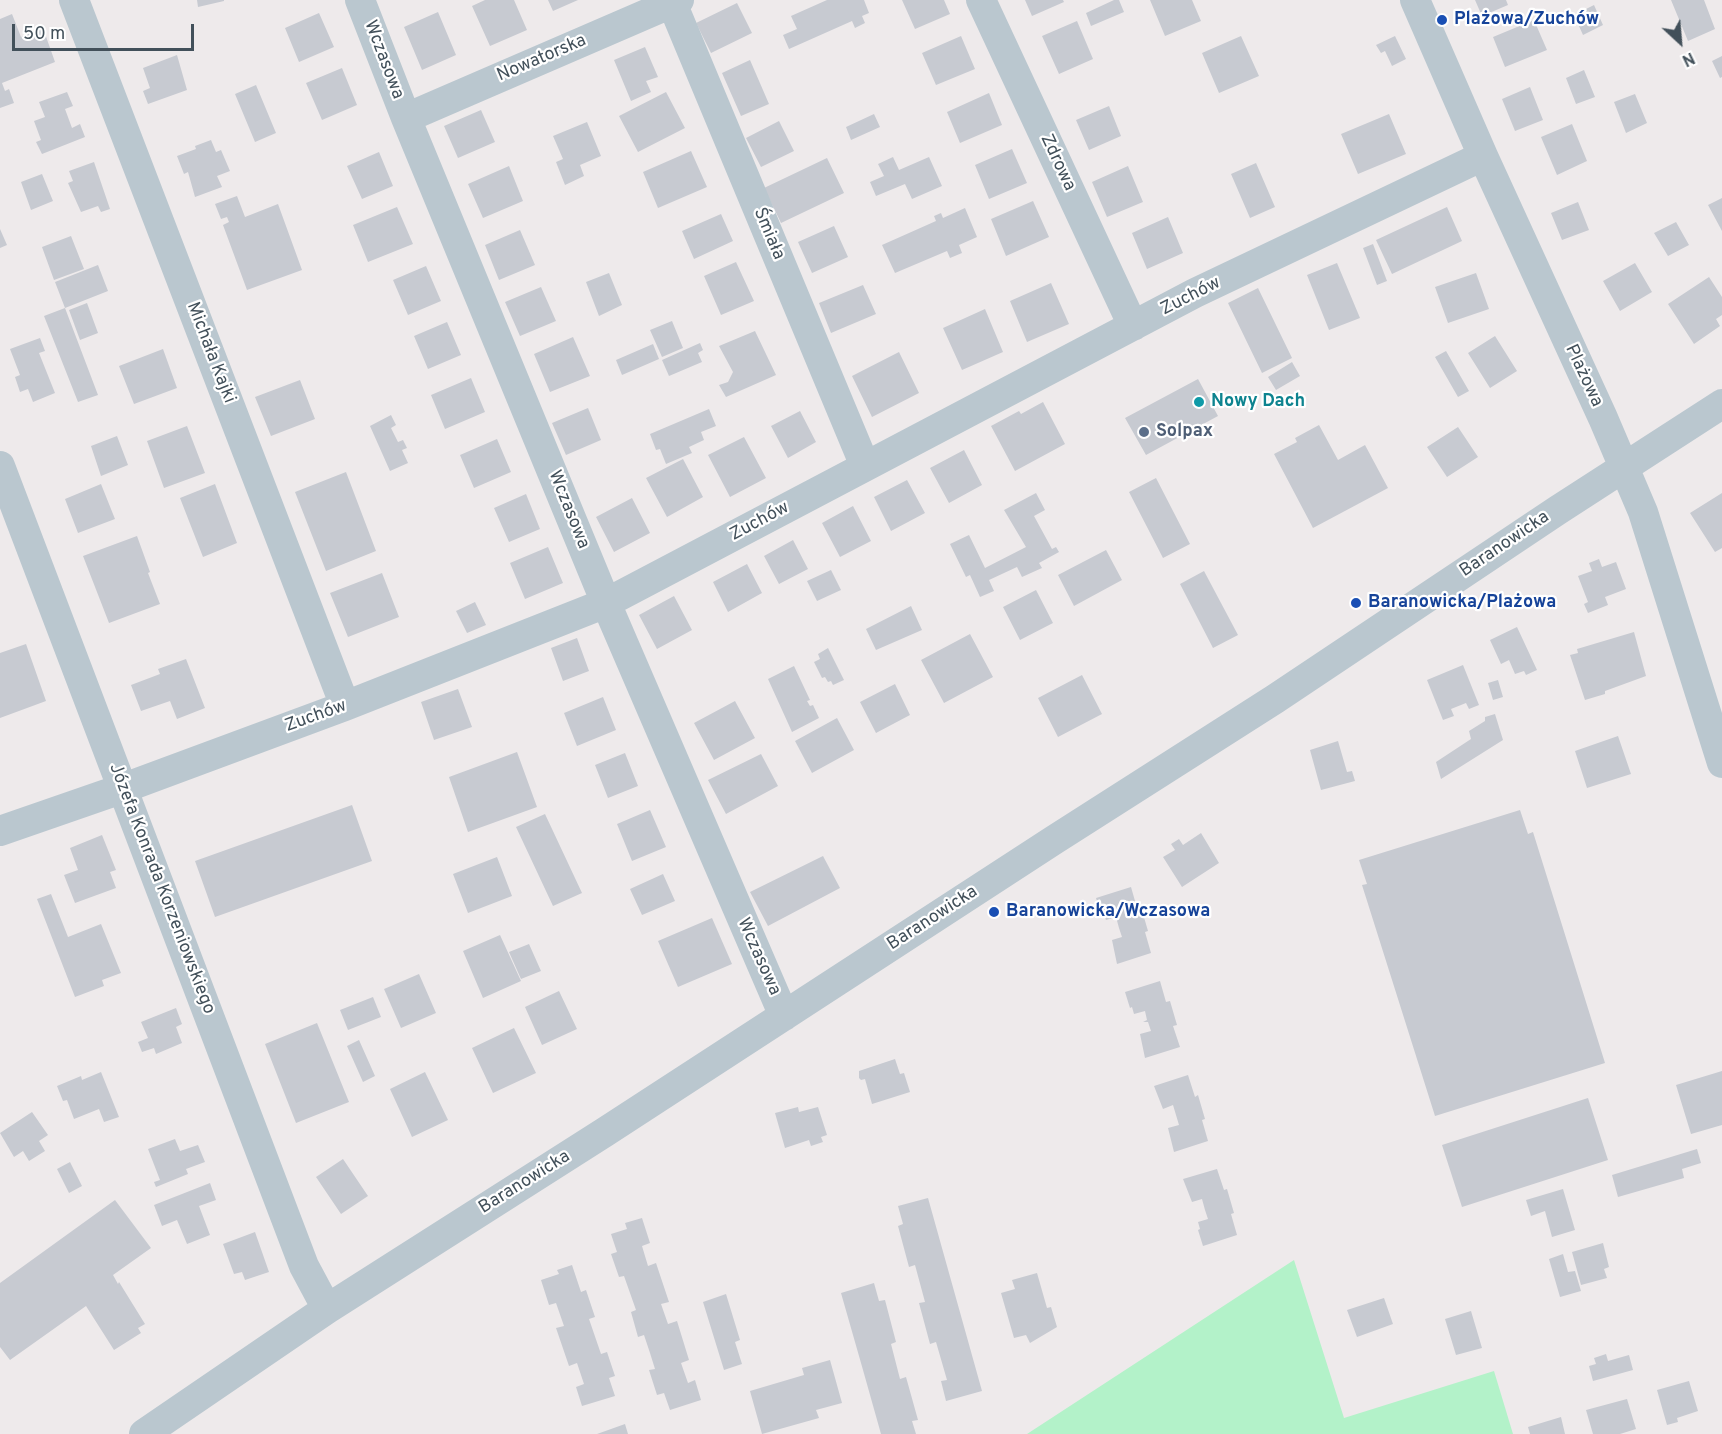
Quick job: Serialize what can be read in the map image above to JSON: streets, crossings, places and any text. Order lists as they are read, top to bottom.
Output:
{
  "streets": {
    "street": [
      "Nowatorska",
      "Wczasowa",
      "Zdrowa",
      "Śmiała",
      "Zuchów",
      "Michała Kajki",
      "Plażowa",
      "Baranowicka",
      "Józefa Konrada Korzeniowskiego"
    ]
  },
  "crossings": [
    ["Nowatorska", "Wczasowa"],
    ["Nowatorska", "Śmiała"],
    ["Wczasowa", "Zuchów"],
    ["Wczasowa", "Baranowicka"],
    ["Zdrowa", "Zuchów"],
    ["Śmiała", "Zuchów"],
    ["Zuchów", "Michała Kajki"],
    ["Zuchów", "Plażowa"],
    ["Zuchów", "Józefa Konrada Korzeniowskiego"],
    ["Plażowa", "Baranowicka"],
    ["Baranowicka", "Józefa Konrada Korzeniowskiego"]
  ],
  "places": [
    "Plażowa/Zuchów",
    "Nowy Dach",
    "Solpax",
    "Baranowicka/Plażowa",
    "Baranowicka/Wczasowa"
  ],
  "scale_bar": "50 m",
  "north": "bottom right"
}
